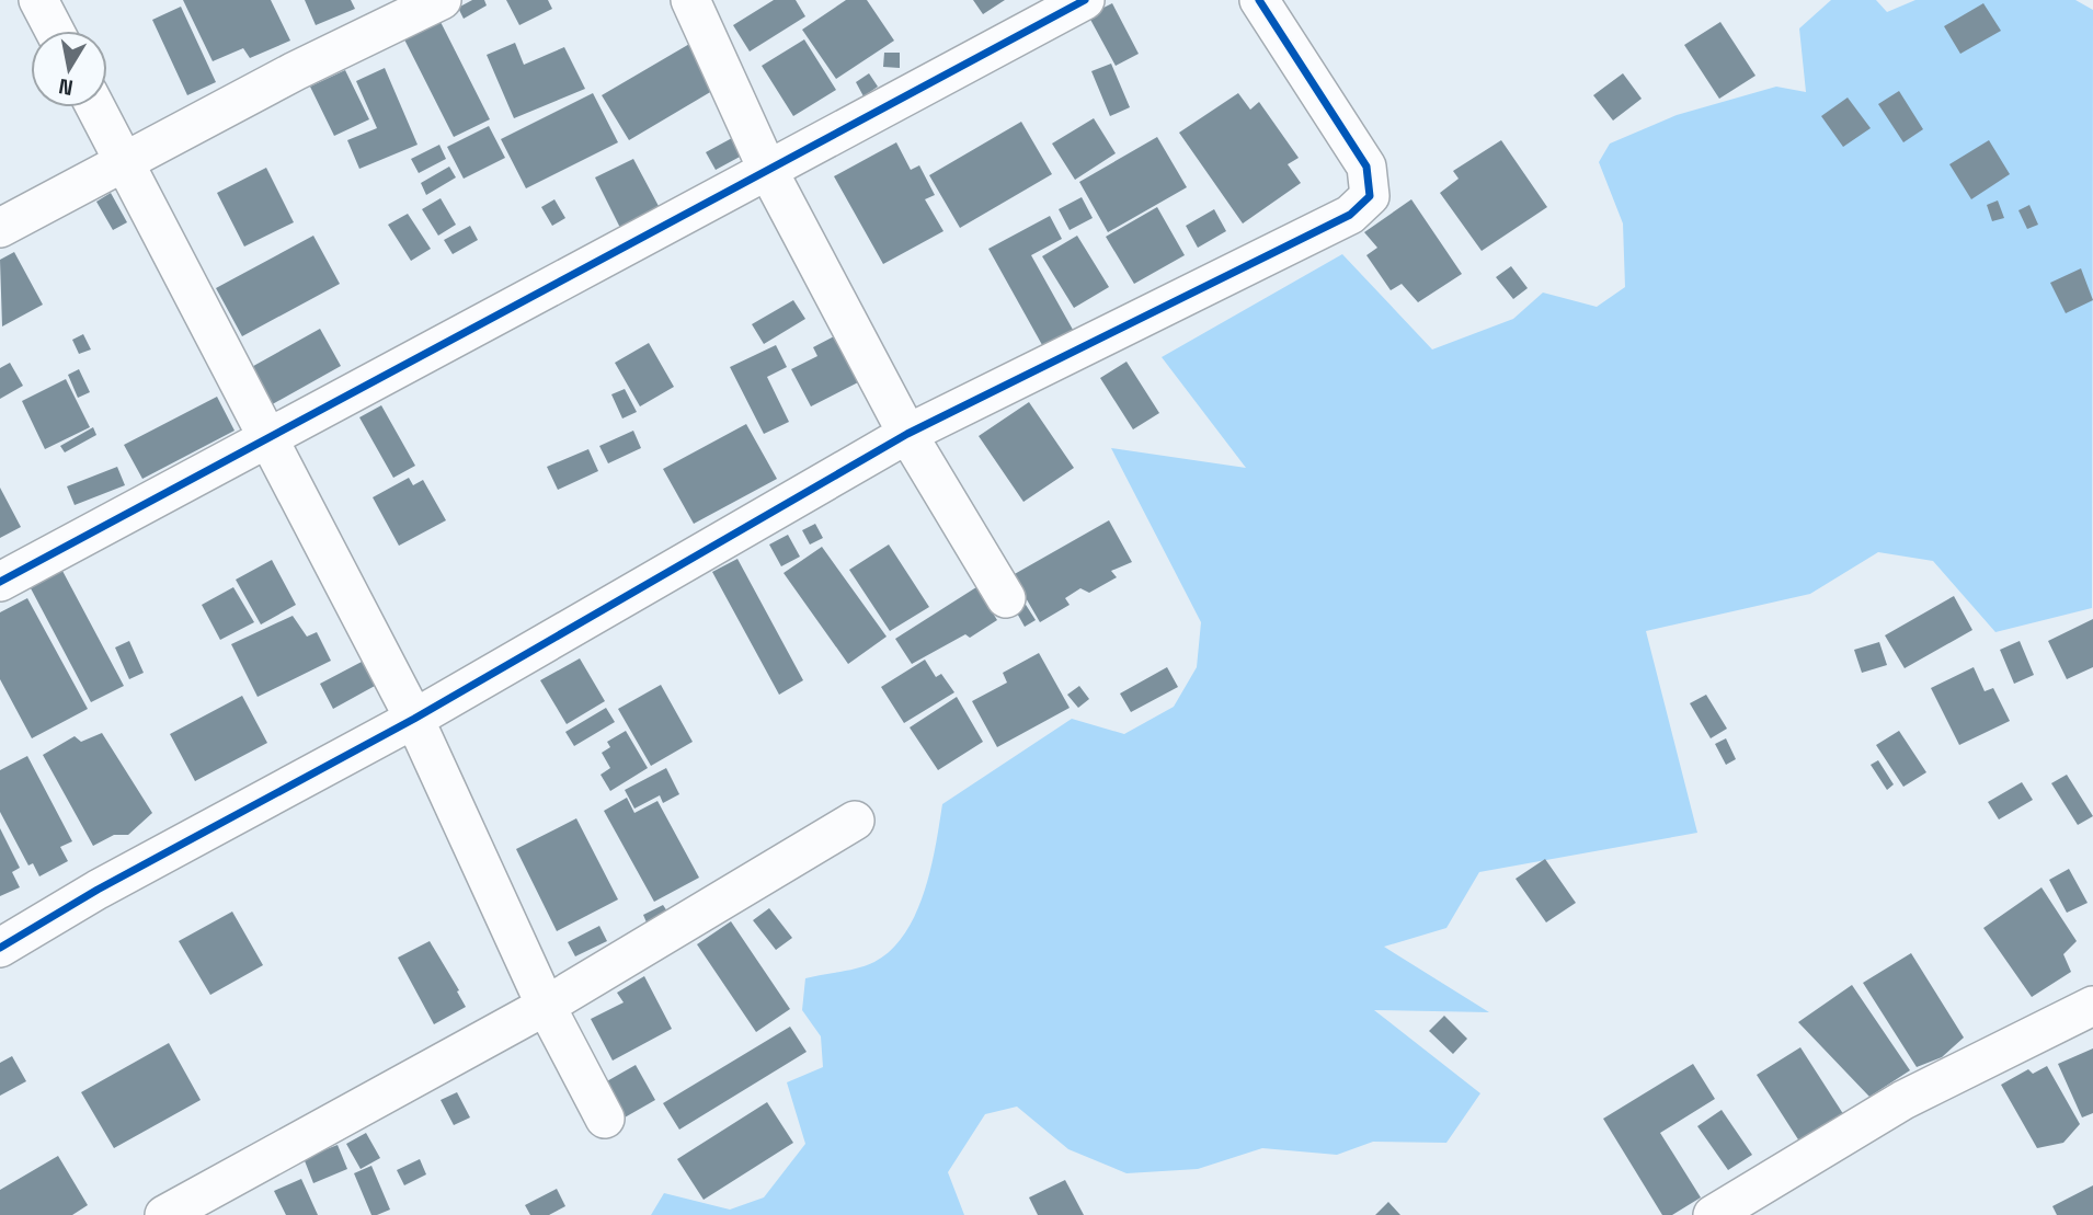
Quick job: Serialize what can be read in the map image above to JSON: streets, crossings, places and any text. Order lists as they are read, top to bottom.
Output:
{
  "north": "bottom"
}
